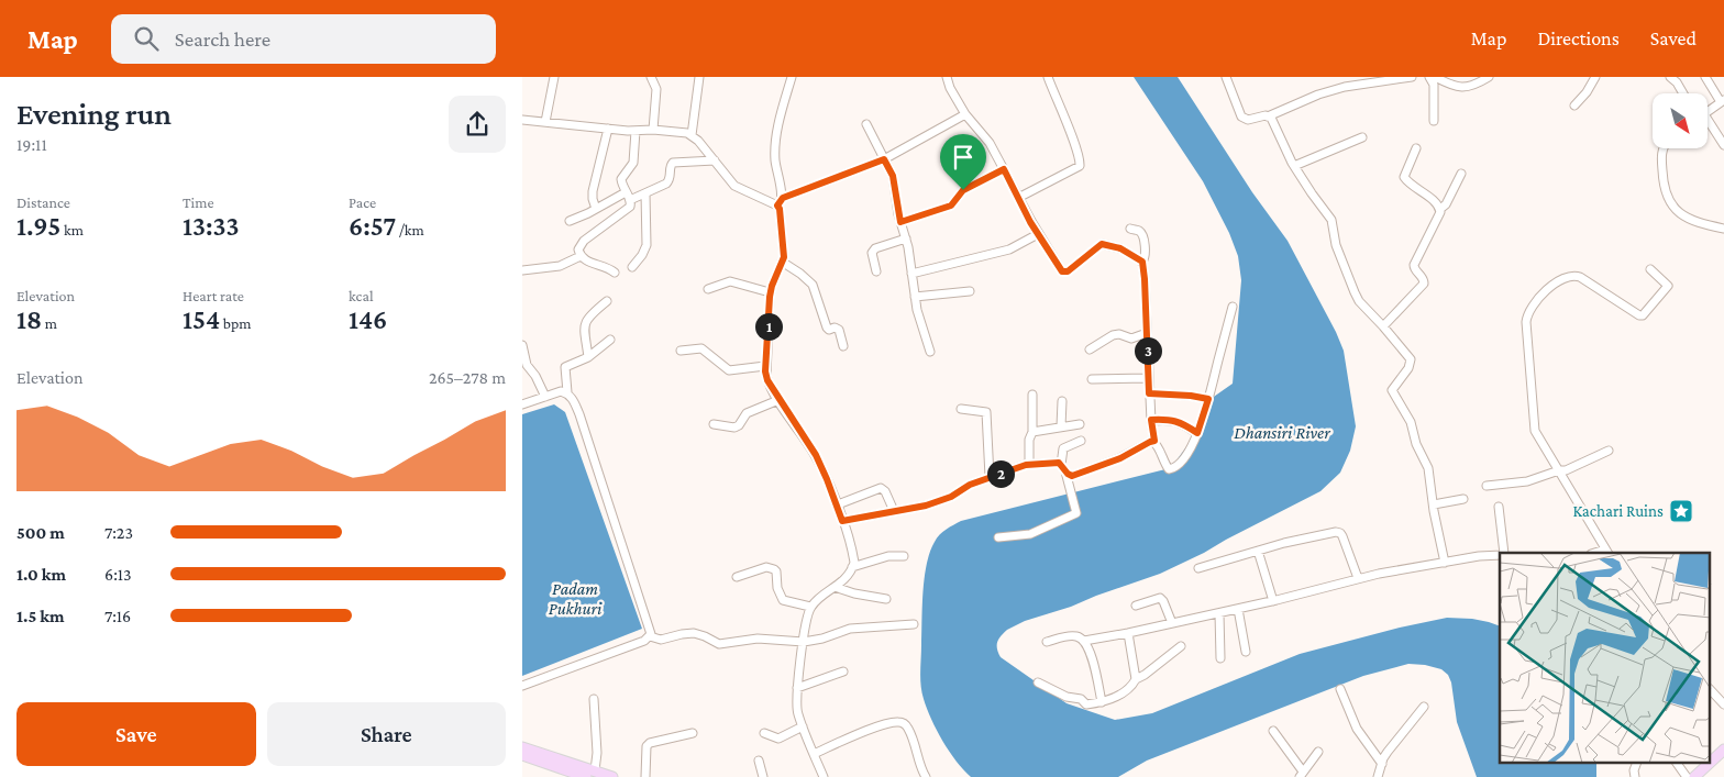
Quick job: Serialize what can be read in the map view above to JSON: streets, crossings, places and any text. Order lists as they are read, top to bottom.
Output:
{
  "water": ["Dhansiri River", "Padam Pukhuri"],
  "places": {
    "place": ["Kachari Ruins"]
  },
  "north": "bottom right",
  "page": {
    "header": "Map",
    "search": "Search here",
    "nav": ["Map", "Directions", "Saved"],
    "heading": ["Evening run", "19:11"],
    "stats": [
      ["Distance", "1.95 km"],
      ["Time", "13:33"],
      ["Pace", "6:57 /km"],
      ["Elevation", "18 m"],
      ["Heart rate", "154 bpm"],
      ["kcal", "146"]
    ],
    "pins": ["1", "3", "2"],
    "chart": ["Elevation", "265–278 m"],
    "list": [
      {
        "name": "500 m",
        "note": "7:23"
      },
      {
        "name": "1.0 km",
        "note": "6:13"
      },
      {
        "name": "1.5 km",
        "note": "7:16"
      }
    ],
    "buttons": ["Save", "Share"]
  }
}
